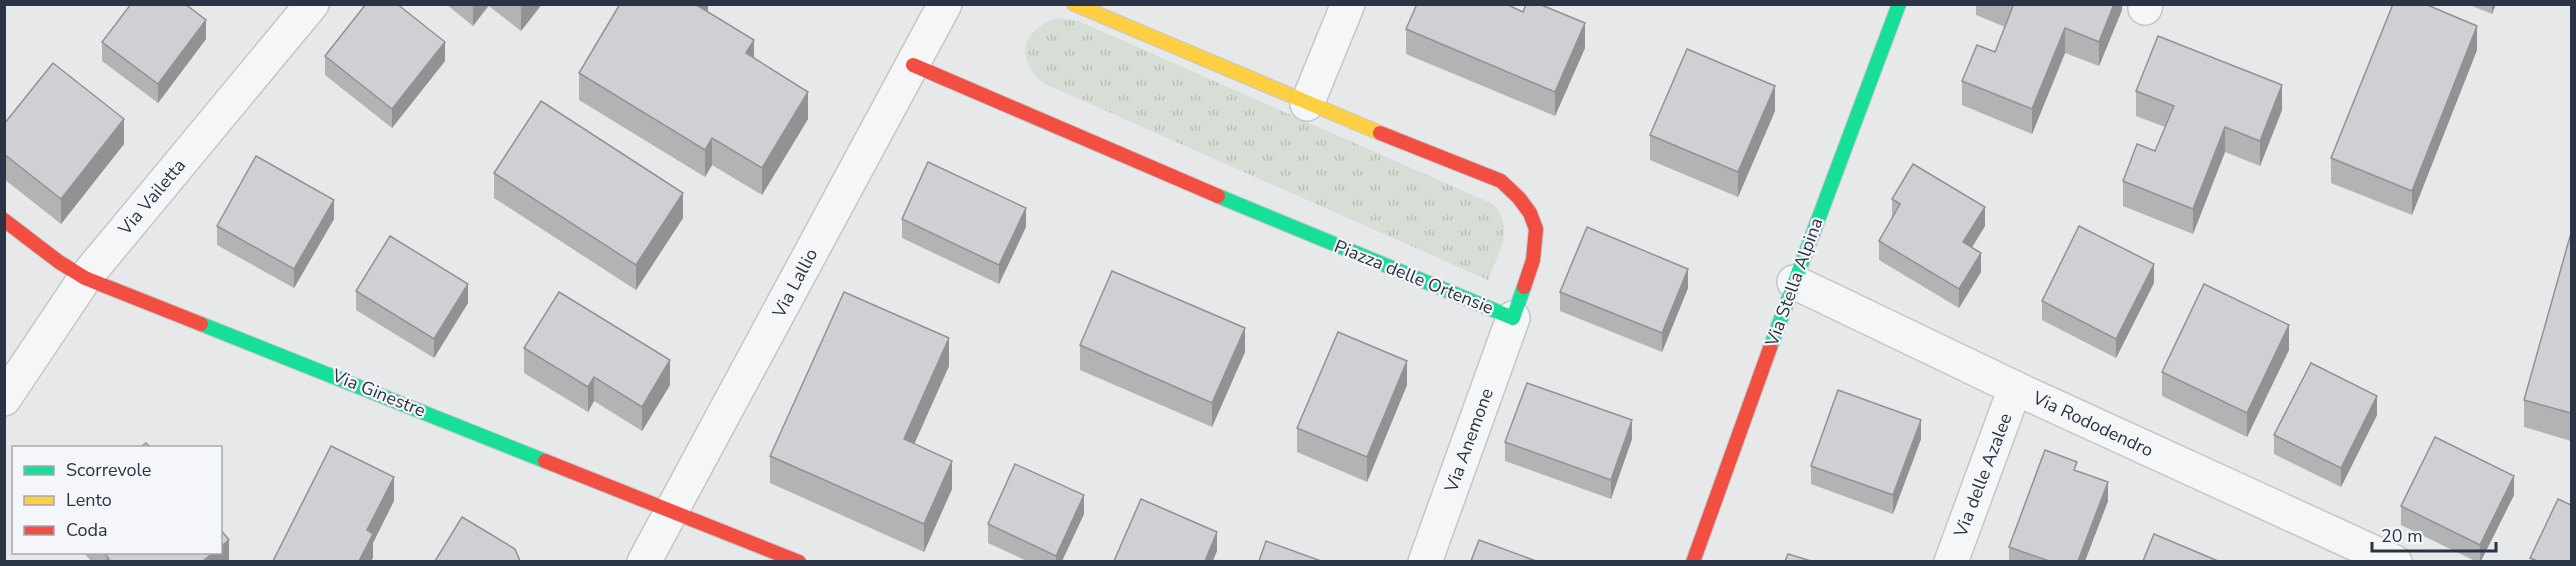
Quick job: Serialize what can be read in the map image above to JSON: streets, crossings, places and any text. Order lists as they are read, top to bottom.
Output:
{
  "streets": {
    "street": [
      "Via Vailetta",
      "Piazza delle Ortensie",
      "Via Stella Alpina",
      "Via Lallio",
      "Via Ginestre",
      "Via Rododendro",
      "Via Anemone",
      "Via delle Azalee"
    ]
  },
  "crossings": [
    ["Via Vailetta", "Via Ginestre"],
    ["Piazza delle Ortensie", "Via Lallio"],
    ["Piazza delle Ortensie", "Via Anemone"],
    ["Via Stella Alpina", "Via Rododendro"],
    ["Via Lallio", "Via Ginestre"],
    ["Via Rododendro", "Via delle Azalee"]
  ],
  "legend": ["Scorrevole", "Lento", "Coda"],
  "scale_bar": "20 m"
}
